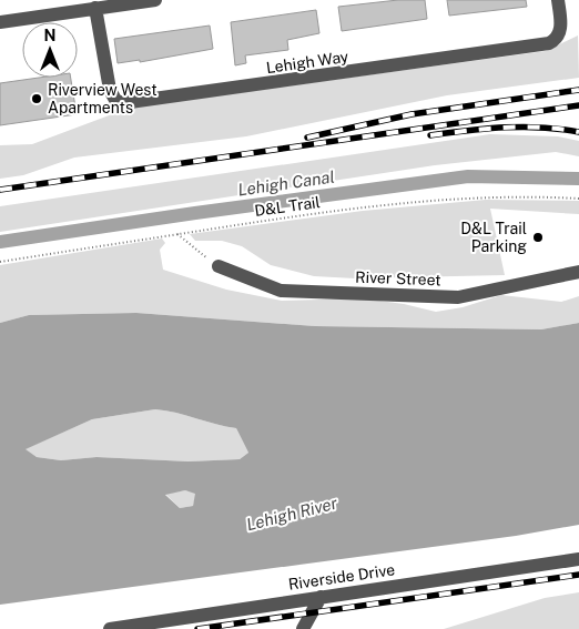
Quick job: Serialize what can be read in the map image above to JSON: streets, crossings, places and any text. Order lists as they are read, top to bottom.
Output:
{
  "streets": {
    "street": ["Lehigh Way", "River Street", "Riverside Drive"],
    "path": ["D&L Trail"]
  },
  "water": ["Lehigh Canal", "Lehigh River"],
  "places": ["Riverview West Apartments", "D&L Trail Parking"],
  "north": "top"
}
